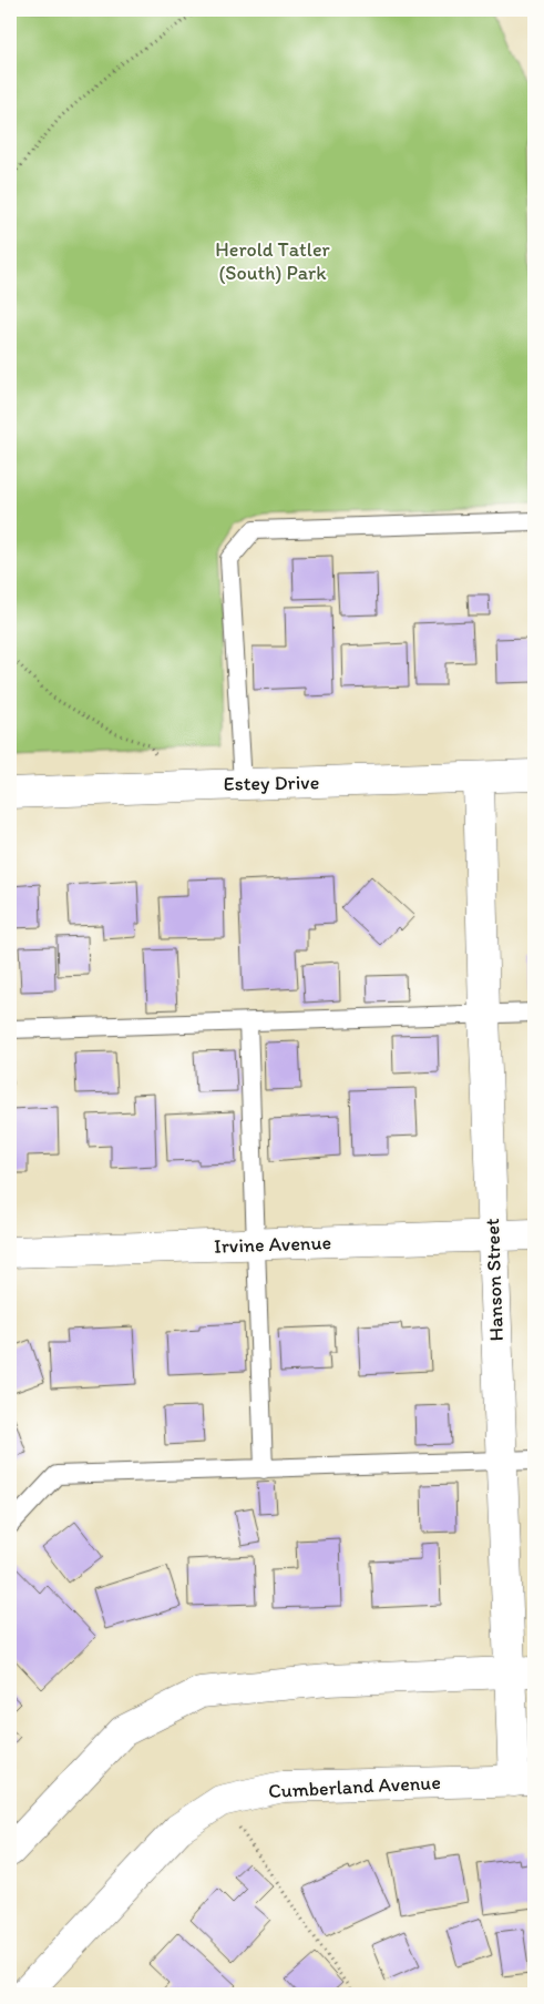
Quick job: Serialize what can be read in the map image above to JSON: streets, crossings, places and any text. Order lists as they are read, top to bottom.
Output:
{
  "streets": {
    "street": [
      "Estey Drive",
      "Irvine Avenue",
      "Hanson Street",
      "Cumberland Avenue"
    ]
  },
  "crossings": [
    ["Estey Drive", "Hanson Street"],
    ["Irvine Avenue", "Hanson Street"],
    ["Hanson Street", "Cumberland Avenue"]
  ],
  "parks": ["Herold Tatler (South) Park"]
}
